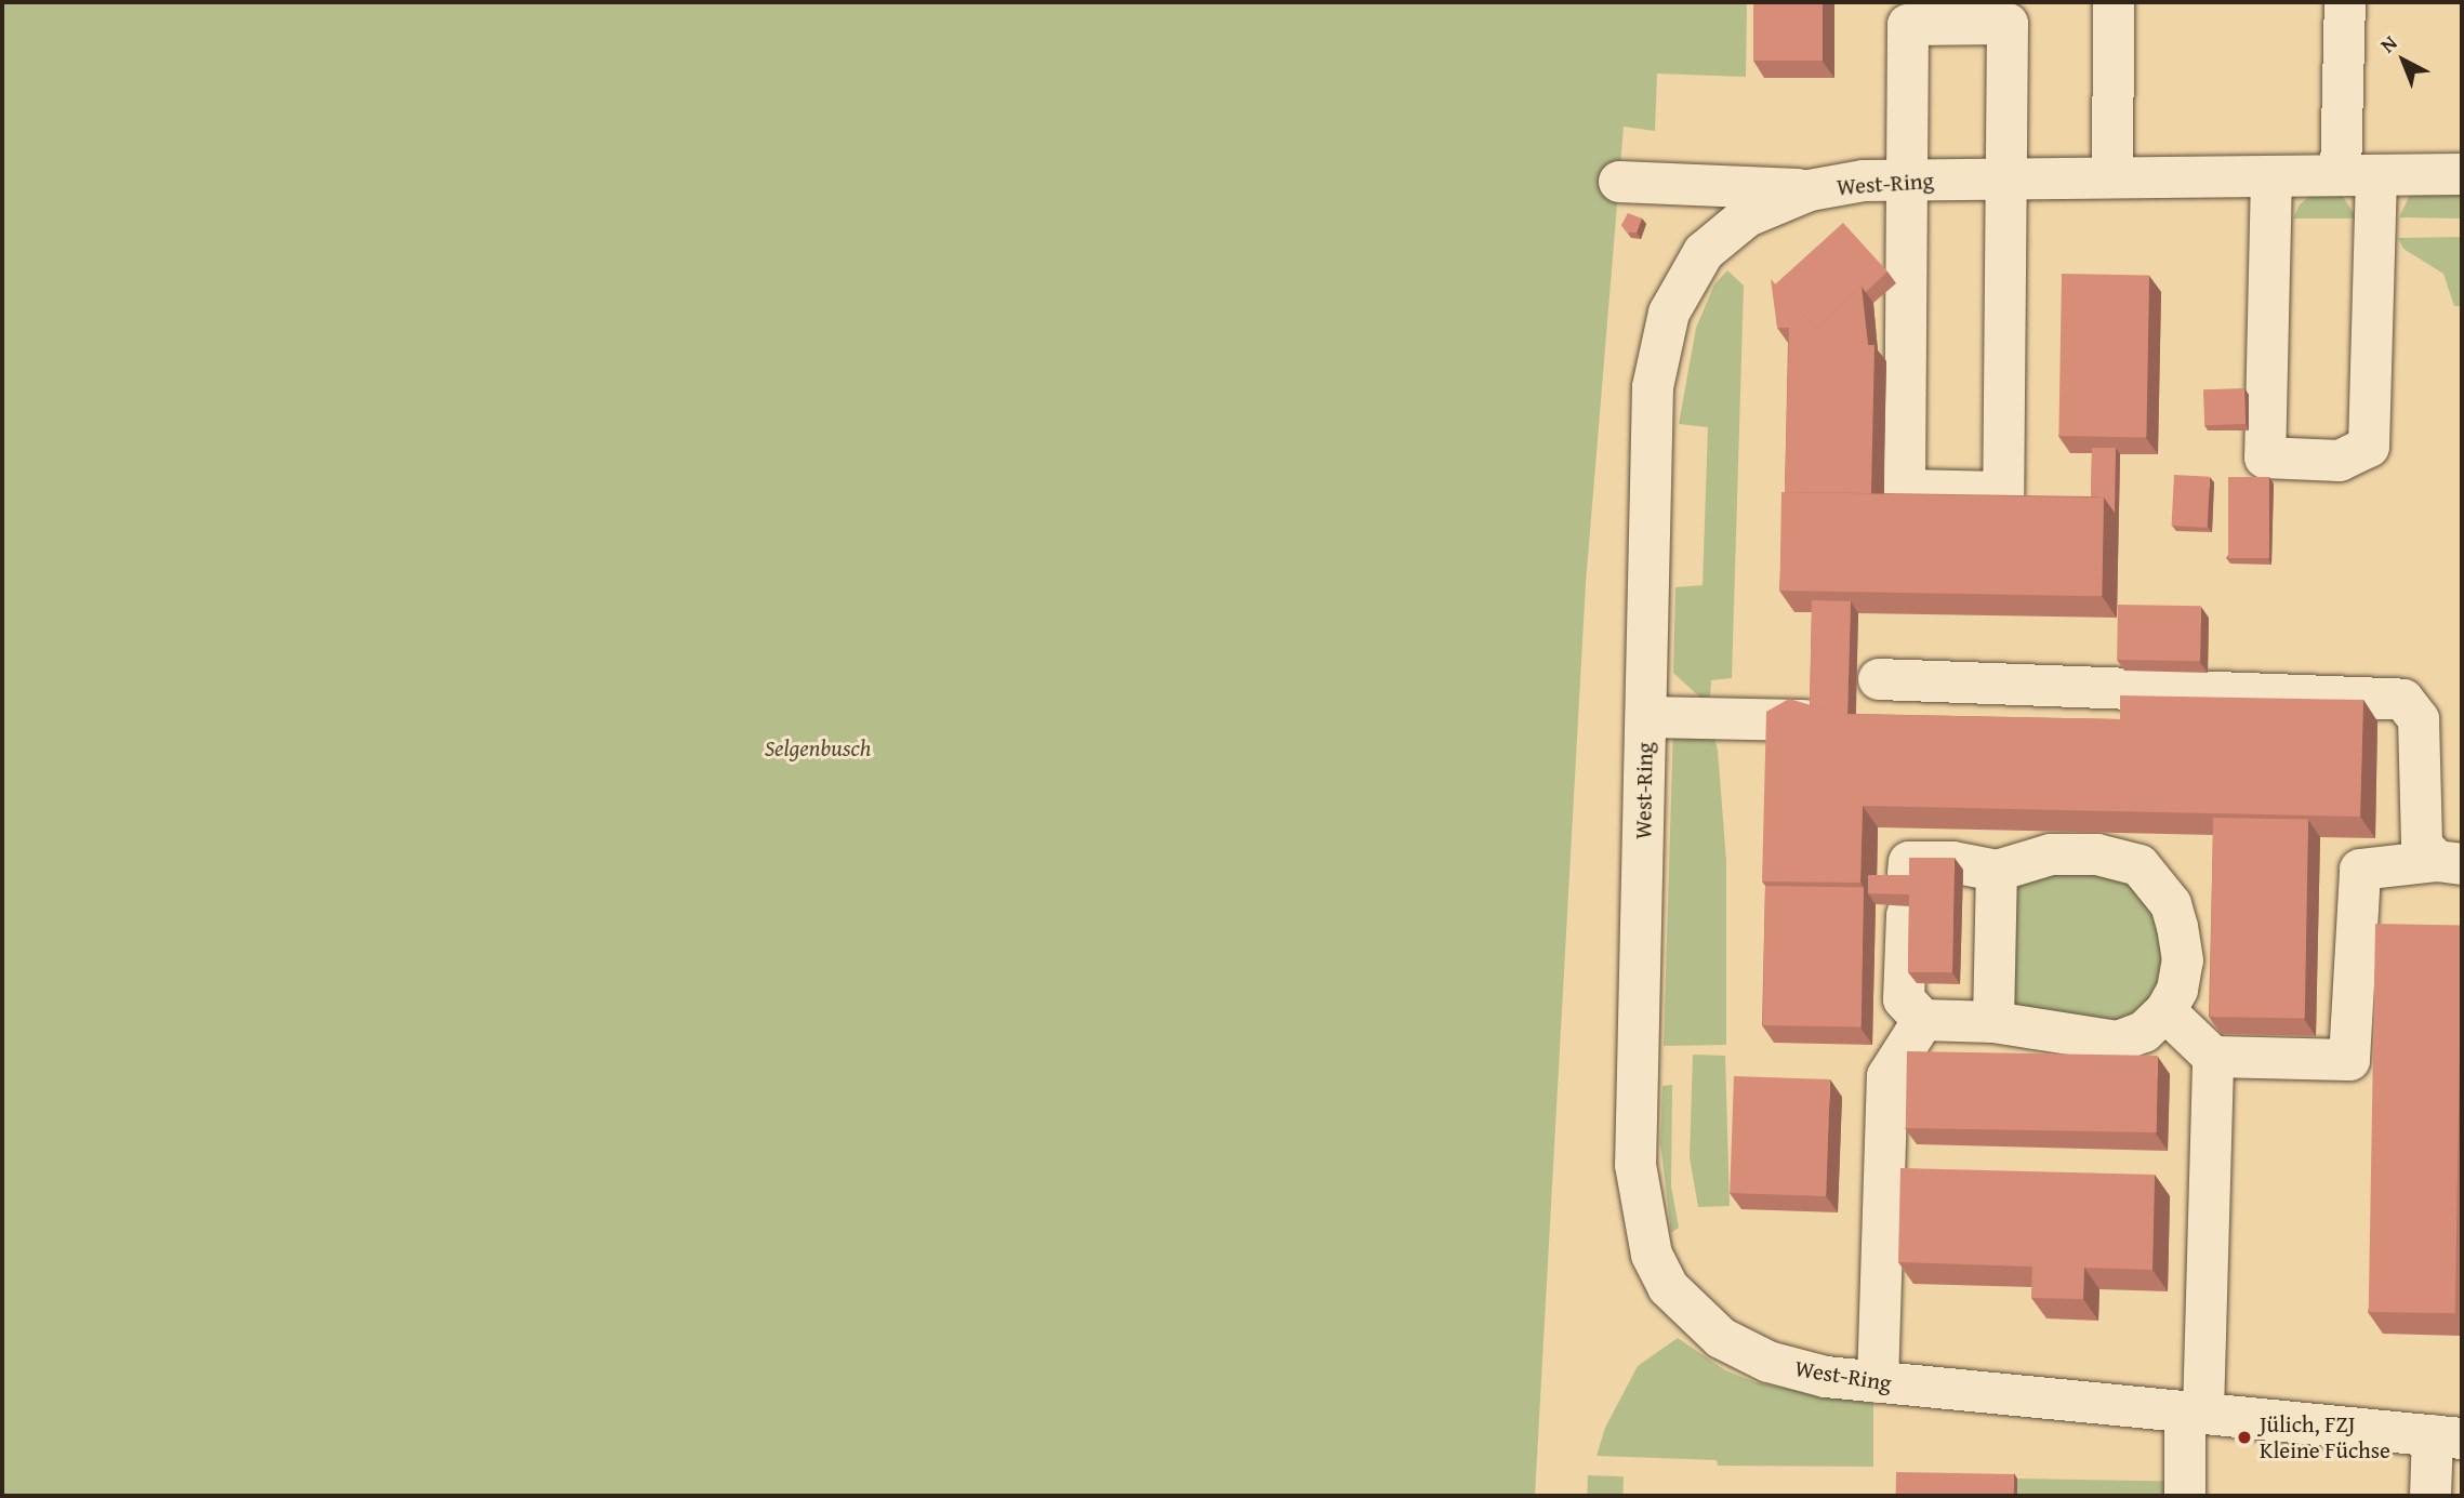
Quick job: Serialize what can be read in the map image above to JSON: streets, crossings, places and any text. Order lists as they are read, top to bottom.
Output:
{
  "streets": {
    "street": ["West-Ring"]
  },
  "parks": ["Selgenbusch"],
  "places": ["Jülich, FZJ Kleine Füchse"],
  "north": "top left"
}
